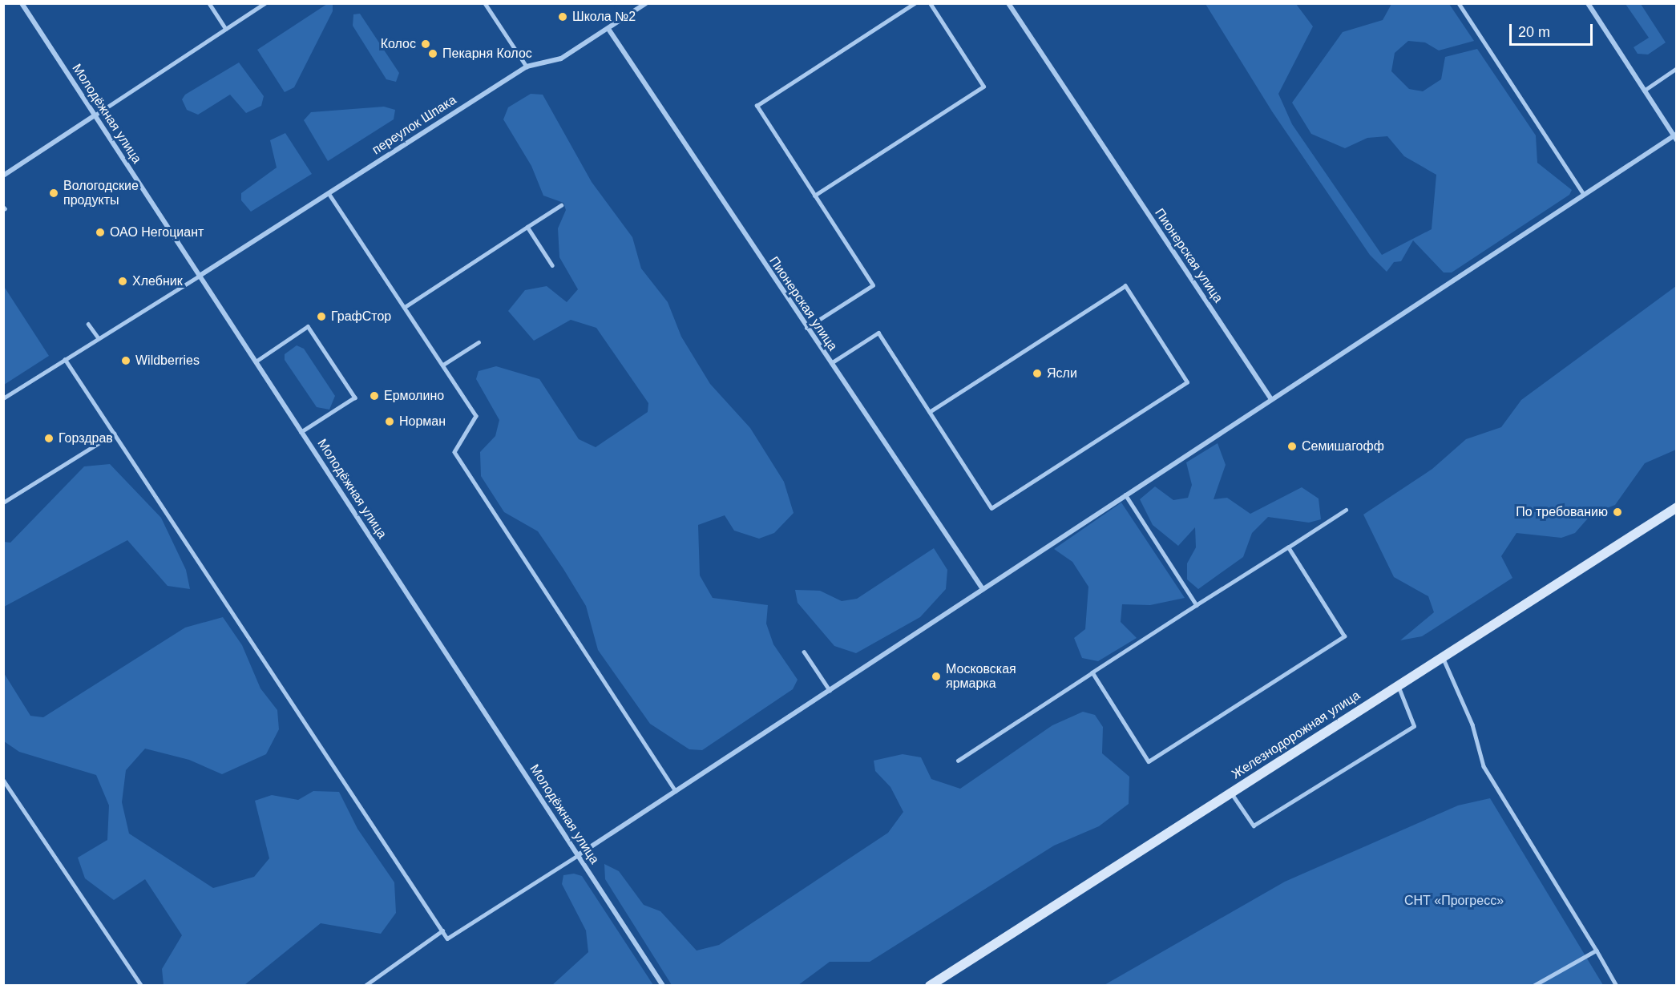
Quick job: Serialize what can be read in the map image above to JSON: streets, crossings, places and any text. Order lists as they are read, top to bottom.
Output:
{
  "streets": {
    "main road": ["Железнодорожная улица"],
    "street": ["Молодёжная улица", "переулок Шпака", "Пионерская улица"]
  },
  "crossings": [
    ["Молодёжная улица", "переулок Шпака"],
    ["переулок Шпака", "Пионерская улица"]
  ],
  "parks": ["СНТ «Прогресс»"],
  "places": [
    "Школа №2",
    "Колос",
    "Пекарня Колос",
    "Вологодские продукты",
    "ОАО Негоциант",
    "Хлебник",
    "ГрафСтор",
    "Wildberries",
    "Ясли",
    "Ермолино",
    "Норман",
    "Горздрав",
    "Семишагофф",
    "По требованию",
    "Московская ярмарка"
  ],
  "scale_bar": "20 m"
}
